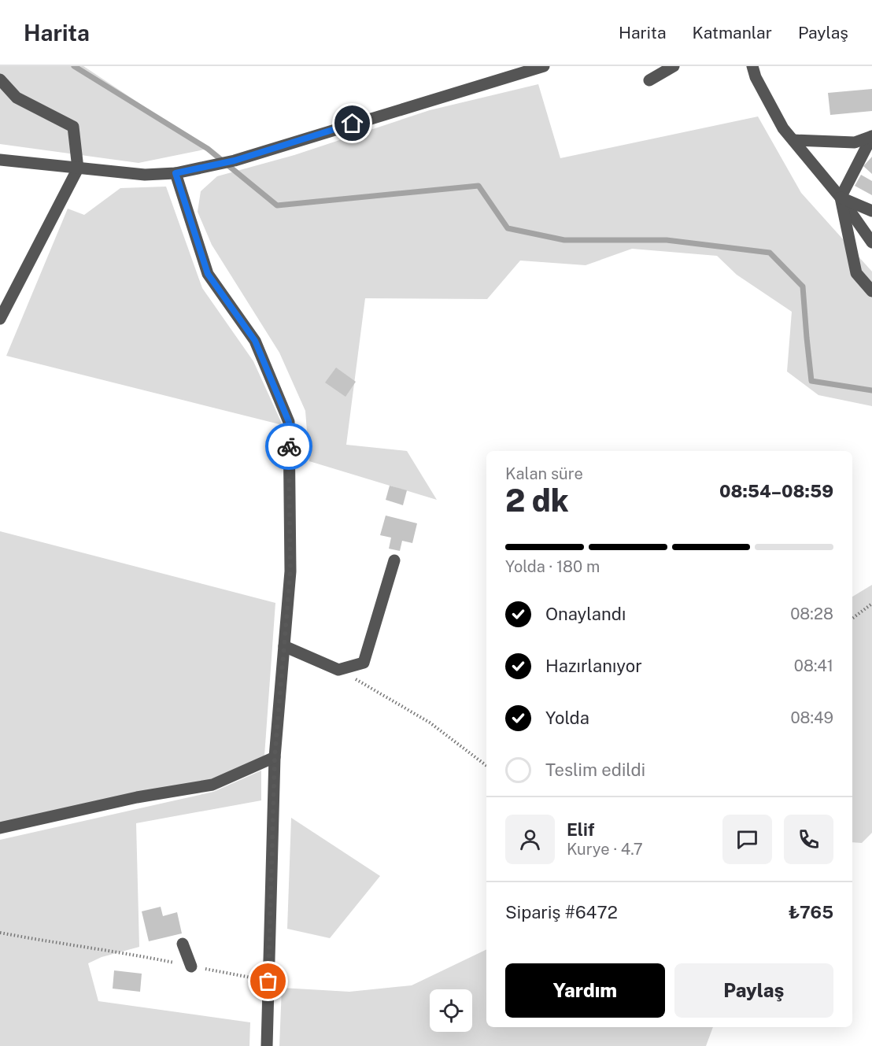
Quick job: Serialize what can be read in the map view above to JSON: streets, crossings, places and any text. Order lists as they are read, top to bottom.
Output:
{
  "page": {
    "header": "Harita",
    "nav": ["Harita", "Katmanlar", "Paylaş"],
    "heading": ["2 dk", "Kalan süre", "08:54–08:59"],
    "panel": [
      "Elif",
      "Kurye · 4.7",
      "Sipariş #6472",
      "₺765"
    ],
    "bar": "Yolda · 180 m",
    "list": [
      ["Onaylandı", "08:28"],
      ["Hazırlanıyor", "08:41"],
      ["Yolda", "08:49"],
      "Teslim edildi"
    ],
    "buttons": ["Yardım", "Paylaş"]
  }
}
